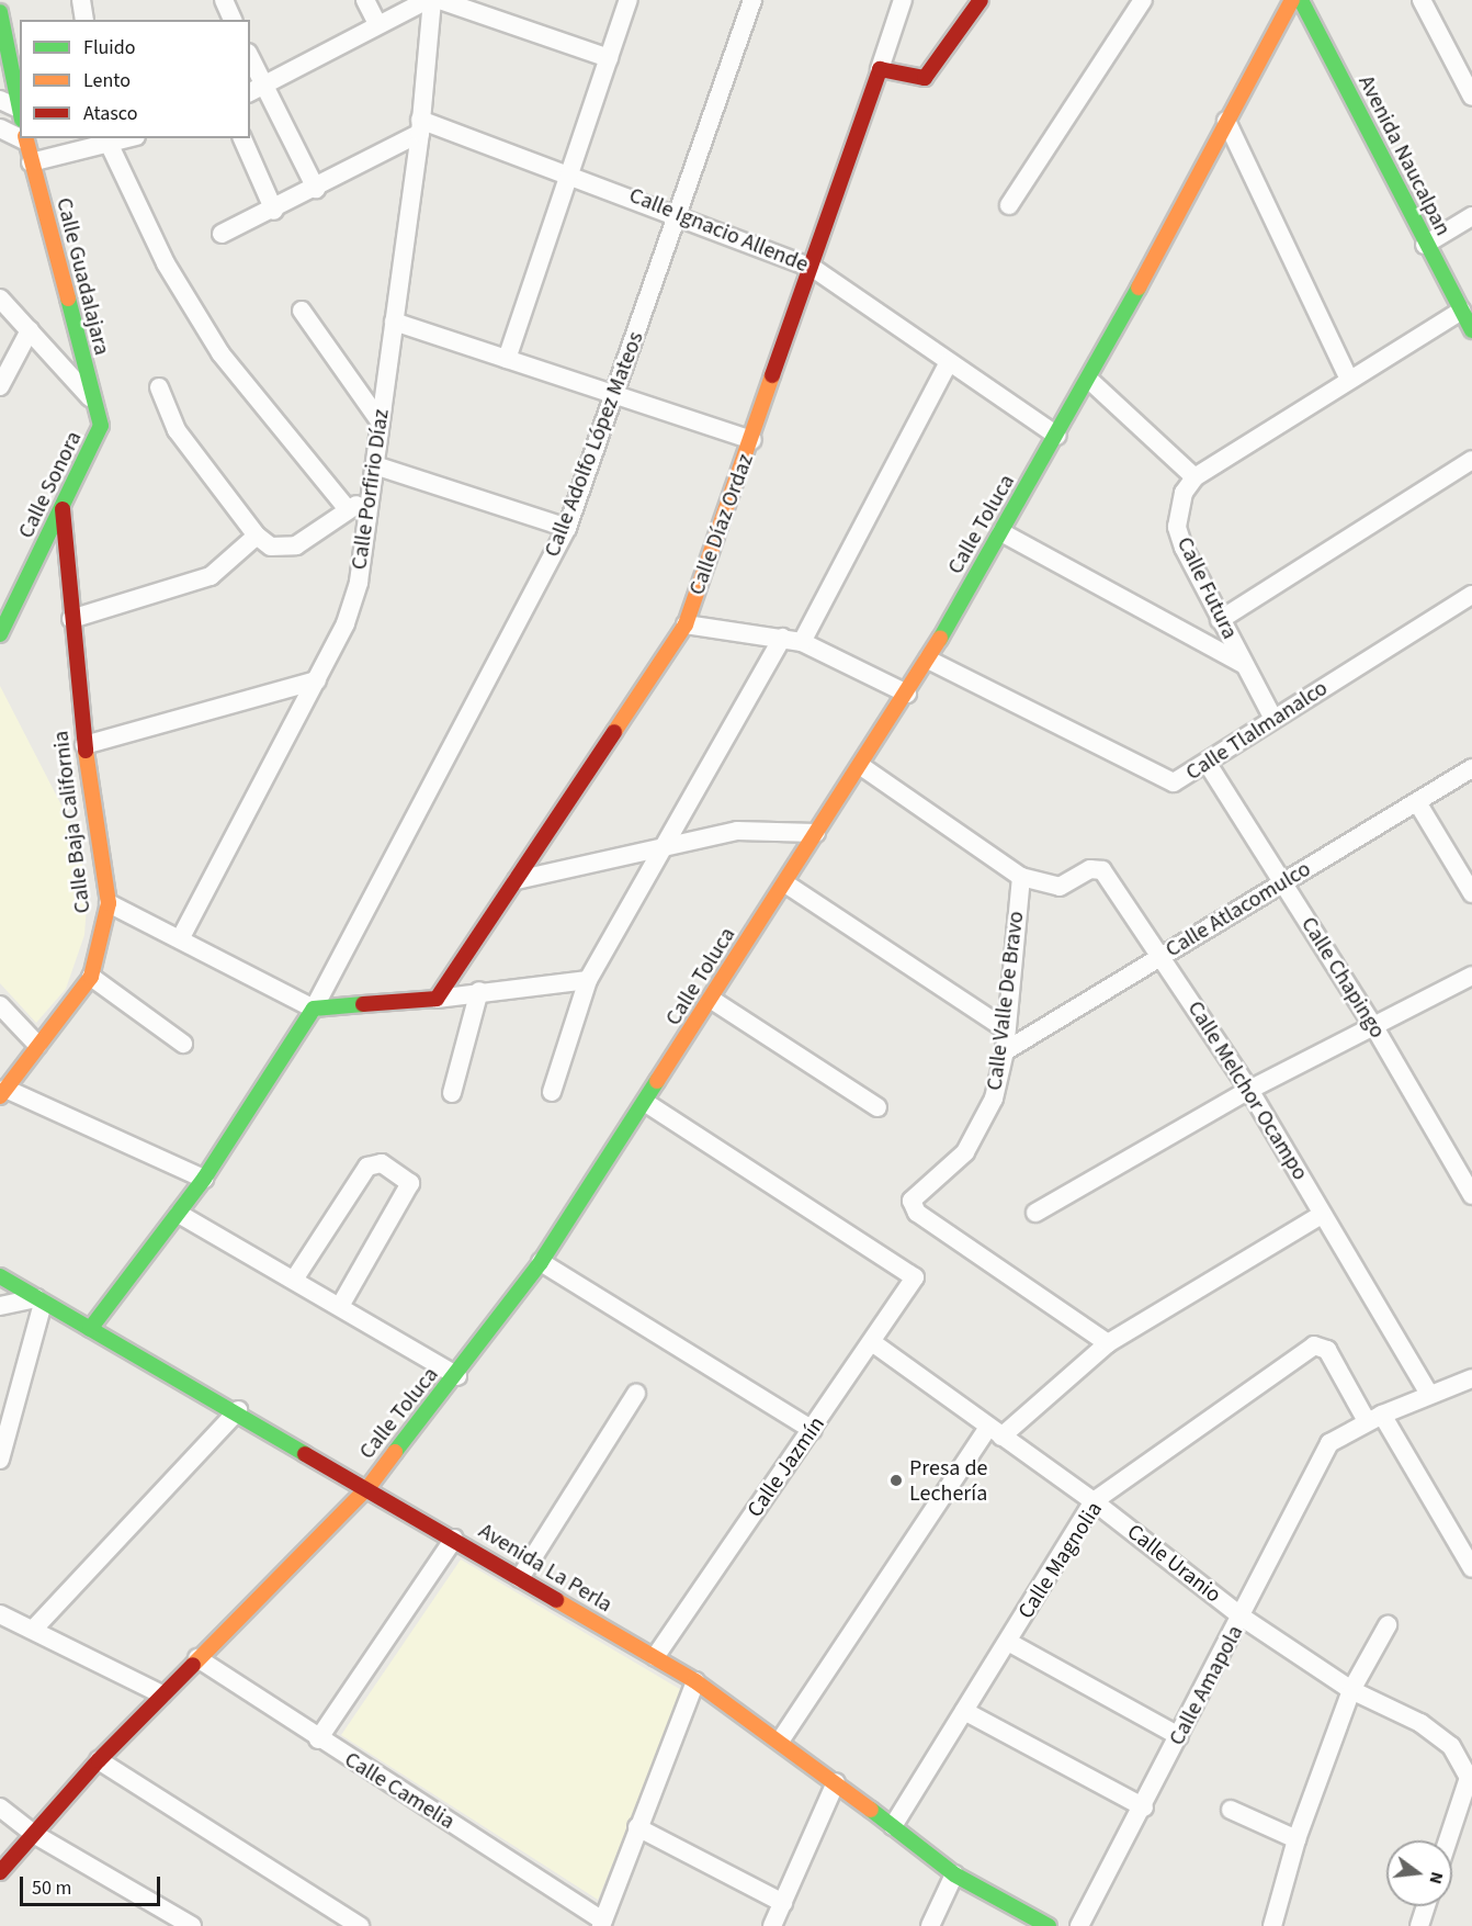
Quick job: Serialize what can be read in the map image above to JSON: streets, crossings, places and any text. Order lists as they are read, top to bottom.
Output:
{
  "streets": {
    "main road": [
      "Avenida Naucalpan",
      "Calle Guadalajara",
      "Calle Adolfo López Mateos",
      "Calle Sonora",
      "Calle Díaz Ordaz",
      "Calle Toluca",
      "Calle Baja California",
      "Avenida La Perla"
    ],
    "street": [
      "Calle Ignacio Allende",
      "Calle Porfirio Díaz",
      "Calle Futura",
      "Calle Tlalmanalco",
      "Calle Atlacomulco",
      "Calle Chapingo",
      "Calle Valle De Bravo",
      "Calle Melchor Ocampo",
      "Calle Jazmín",
      "Calle Magnolia",
      "Calle Uranio",
      "Calle Amapola",
      "Calle Camelia"
    ]
  },
  "crossings": [
    ["Calle Ignacio Allende", "Calle Adolfo López Mateos"],
    ["Calle Ignacio Allende", "Calle Porfirio Díaz"],
    ["Calle Ignacio Allende", "Calle Díaz Ordaz"],
    ["Calle Ignacio Allende", "Calle Toluca"],
    ["Calle Guadalajara", "Calle Sonora"],
    ["Calle Adolfo López Mateos", "Avenida La Perla"],
    ["Calle Sonora", "Calle Baja California"],
    ["Calle Toluca", "Calle Tlalmanalco"],
    ["Calle Toluca", "Calle Jazmín"],
    ["Calle Toluca", "Avenida La Perla"],
    ["Calle Toluca", "Calle Camelia"],
    ["Calle Futura", "Calle Tlalmanalco"],
    ["Calle Tlalmanalco", "Calle Chapingo"],
    ["Calle Atlacomulco", "Calle Chapingo"],
    ["Calle Atlacomulco", "Calle Valle De Bravo"],
    ["Calle Atlacomulco", "Calle Melchor Ocampo"],
    ["Calle Valle De Bravo", "Calle Melchor Ocampo"],
    ["Calle Jazmín", "Calle Uranio"],
    ["Calle Jazmín", "Avenida La Perla"],
    ["Calle Magnolia", "Calle Uranio"],
    ["Calle Magnolia", "Avenida La Perla"],
    ["Calle Magnolia", "Calle Amapola"],
    ["Calle Uranio", "Calle Amapola"]
  ],
  "places": ["Presa de Lechería"],
  "legend": ["Fluido", "Lento", "Atasco"],
  "scale_bar": "50 m",
  "north": "right"
}
